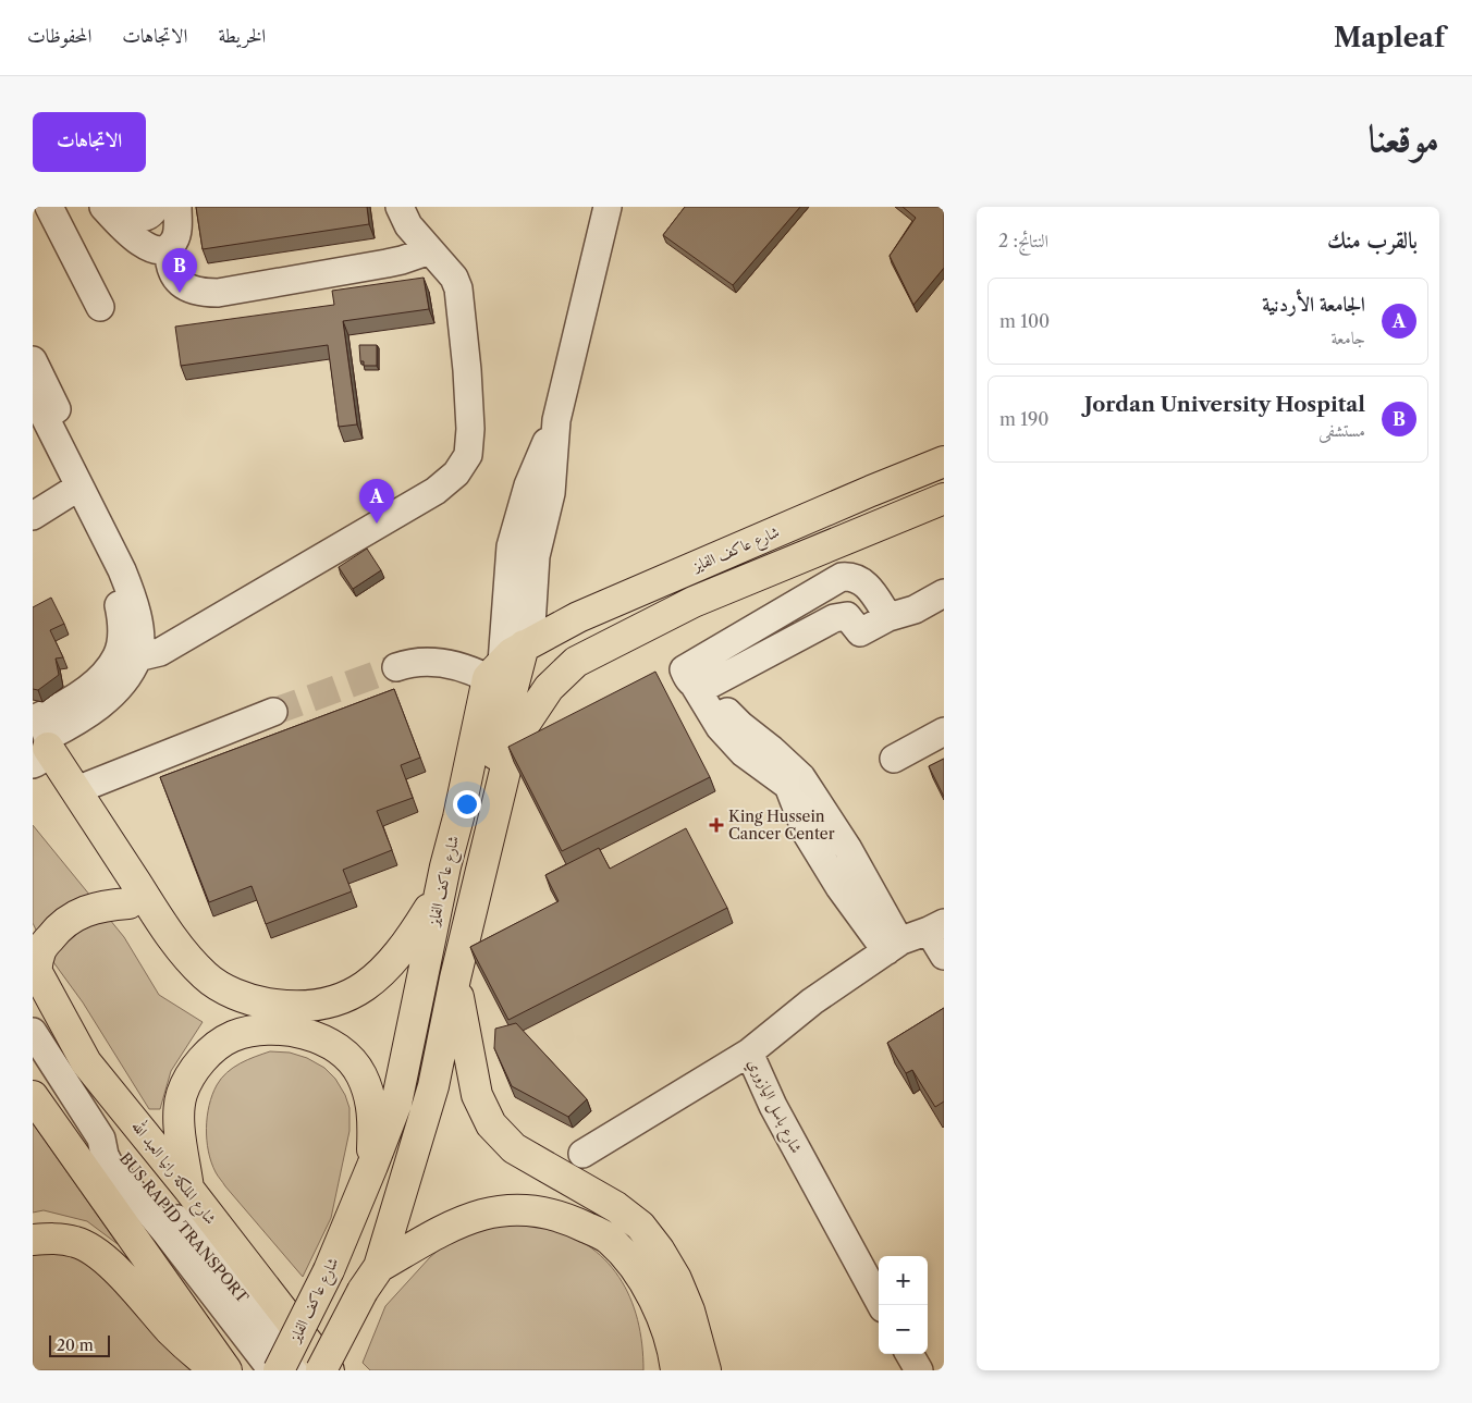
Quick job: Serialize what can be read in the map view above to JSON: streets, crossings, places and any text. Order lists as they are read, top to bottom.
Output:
{
  "streets": {
    "main road": ["شارع عاكف الفايز", "شارع الملكة رانيا العبد الله"],
    "street": ["شارع باسل اليازوري", "BUS RAPID TRANSPORT"]
  },
  "places": {
    "health": ["King Hussein Cancer Center"]
  },
  "scale_bar": "20 m",
  "page": {
    "header": "Mapleaf",
    "nav": ["الخريطة", "الاتجاهات", "المحفوظات"],
    "title": "موقعنا",
    "buttons": "الاتجاهات",
    "heading": ["بالقرب منك", "النتائج: 2"],
    "pins": ["B", "A"],
    "list": [
      {
        "mark": "A",
        "name": "الجامعة الأردنية",
        "note": "جامعة",
        "value": "100 m"
      },
      {
        "mark": "B",
        "name": "Jordan University Hospital",
        "note": "مستشفى",
        "value": "190 m"
      }
    ],
    "map_buttons": ["+", "−"],
    "scale": "20 m"
  }
}
